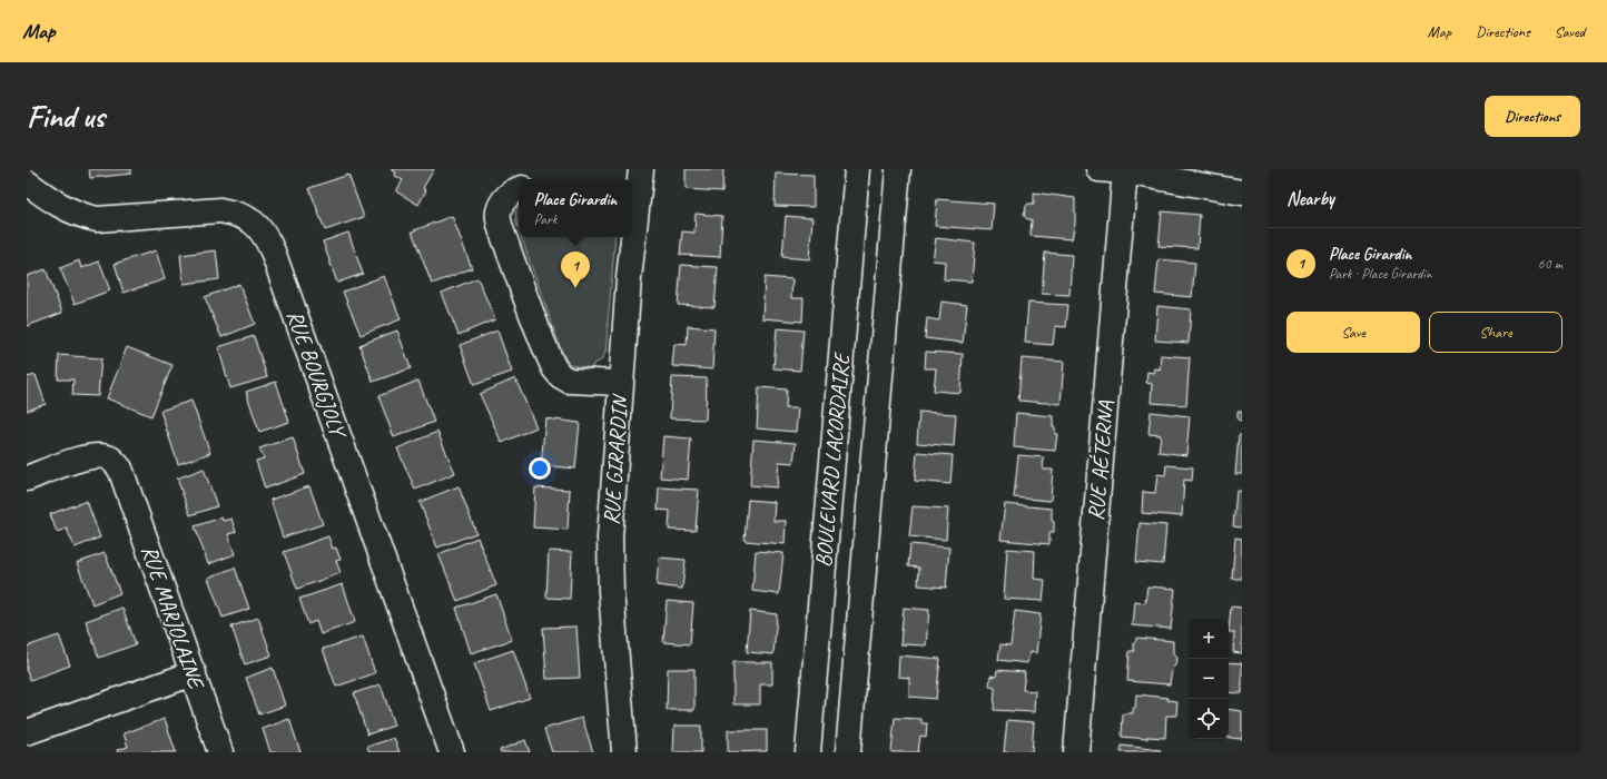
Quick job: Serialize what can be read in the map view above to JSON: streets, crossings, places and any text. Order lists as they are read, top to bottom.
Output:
{
  "streets": {
    "street": [
      "RUE BOURGJOLY",
      "RUE GIRARDIN",
      "BOULEVARD LACORDAIRE",
      "RUE AÉTERNA",
      "RUE MARJOLAINE"
    ]
  },
  "page": {
    "header": "Map",
    "nav": ["Map", "Directions", "Saved"],
    "buttons": [
      "Directions",
      ["Save", "Share"]
    ],
    "title": "Find us",
    "heading": "Nearby",
    "popup": ["Place Girardin", "Park"],
    "list": [
      {
        "mark": "1",
        "name": "Place Girardin",
        "note": "Park · Place Girardin",
        "value": "60 m"
      }
    ],
    "pins": "1",
    "map_buttons": ["+", "−"]
  }
}
